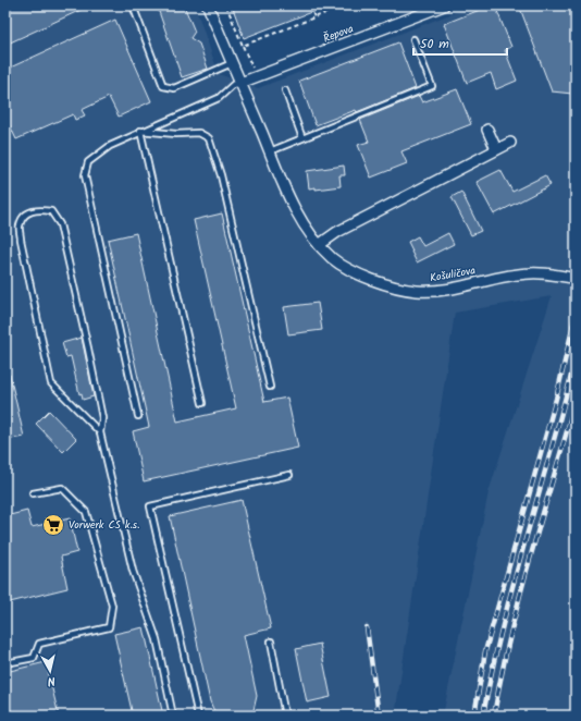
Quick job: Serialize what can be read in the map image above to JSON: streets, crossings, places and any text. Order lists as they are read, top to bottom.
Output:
{
  "streets": {
    "street": ["Řepova", "Košuličova"]
  },
  "crossings": [
    ["Řepova", "Košuličova"]
  ],
  "places": {
    "supermarket": ["Vorwerk CS k.s."]
  },
  "scale_bar": "50 m",
  "north": "bottom"
}
